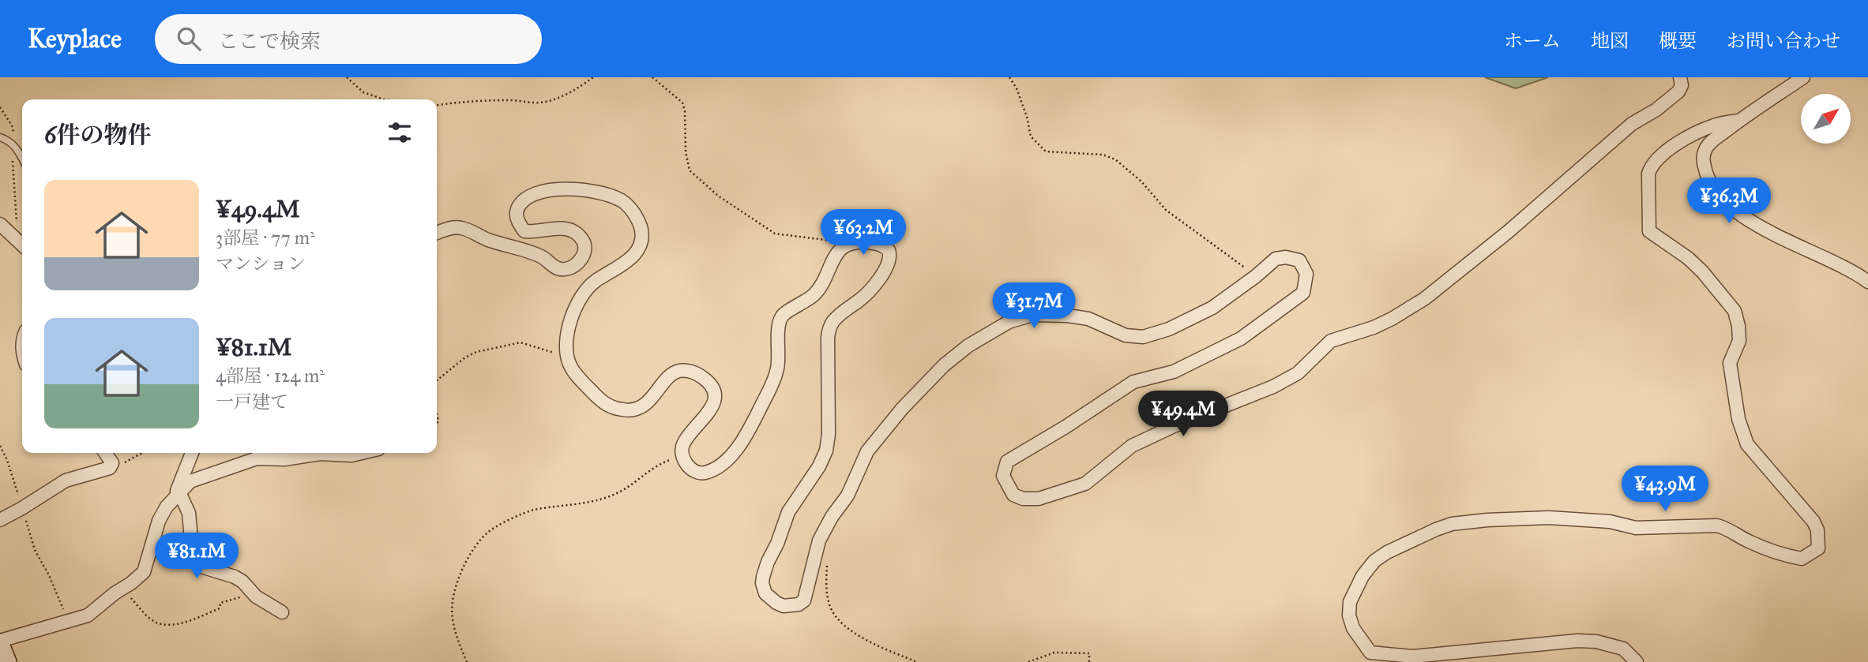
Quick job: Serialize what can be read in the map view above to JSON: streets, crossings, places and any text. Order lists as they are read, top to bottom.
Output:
{
  "north": "top right",
  "page": {
    "header": "Keyplace",
    "search": "ここで検索",
    "nav": [
      "ホーム",
      "地図",
      "概要",
      "お問い合わせ"
    ],
    "heading": "6件の物件",
    "list": [
      {
        "name": "¥49.4M",
        "note": "3部屋 · 77 m² · マンション"
      },
      {
        "name": "¥81.1M",
        "note": "4部屋 · 124 m² · 一戸建て"
      }
    ],
    "price": [
      "¥36.3M",
      "¥63.2M",
      "¥31.7M",
      "¥49.4M",
      "¥43.9M",
      "¥81.1M"
    ]
  }
}
